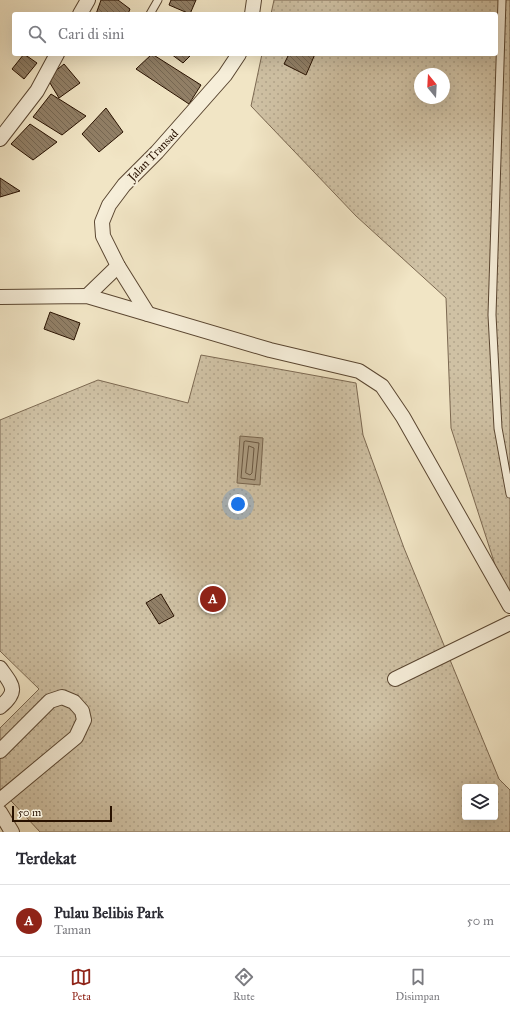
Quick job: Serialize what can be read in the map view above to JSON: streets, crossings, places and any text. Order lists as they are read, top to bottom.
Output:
{
  "streets": {
    "street": ["Jalan Transad"]
  },
  "scale_bar": "50 m",
  "north": "top",
  "page": {
    "search": "Cari di sini",
    "pins": "A",
    "scale": "50 m",
    "heading": "Terdekat",
    "list": [
      {
        "mark": "A",
        "name": "Pulau Belibis Park",
        "note": "Taman",
        "value": "50 m"
      }
    ],
    "nav": ["Peta", "Rute", "Disimpan"]
  }
}
